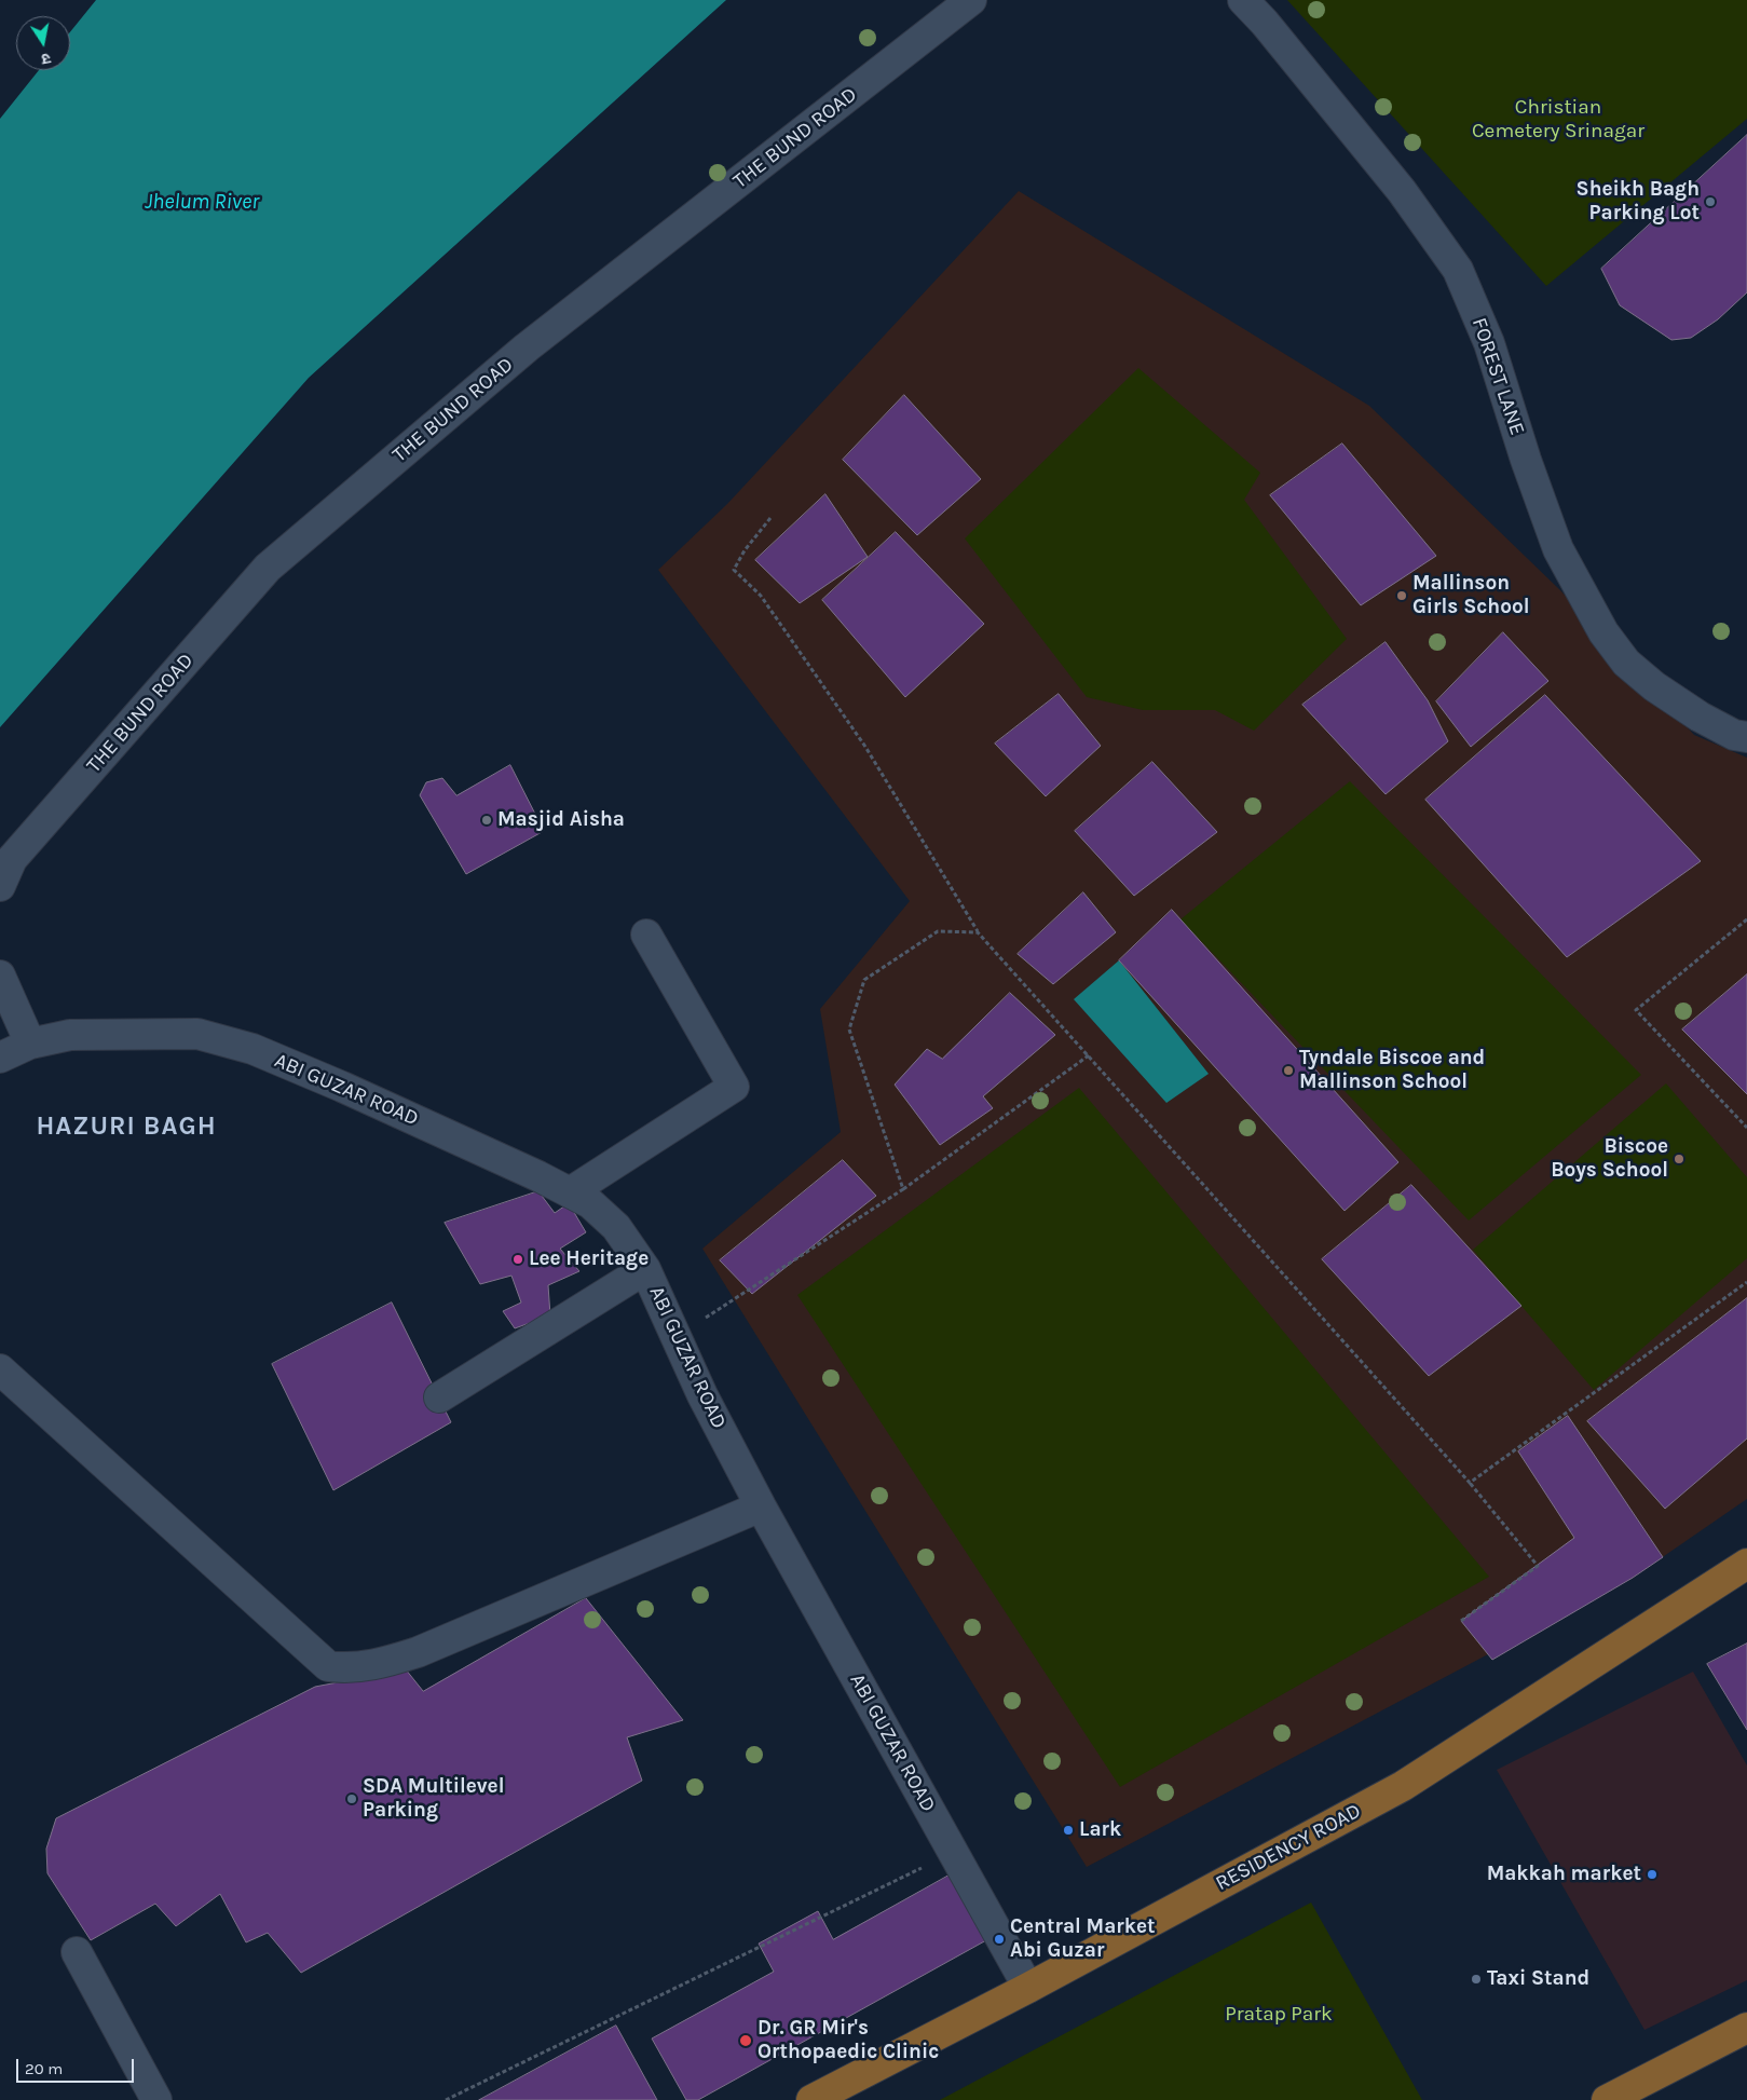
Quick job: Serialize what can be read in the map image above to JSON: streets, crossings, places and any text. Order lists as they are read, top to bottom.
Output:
{
  "streets": {
    "main road": ["RESIDENCY ROAD"],
    "street": ["THE BUND ROAD", "FOREST LANE", "ABI GUZAR ROAD"]
  },
  "crossings": [
    ["ABI GUZAR ROAD", "RESIDENCY ROAD"]
  ],
  "districts": ["HAZURI BAGH"],
  "water": ["Jhelum River"],
  "parks": ["Christian Cemetery Srinagar", "Pratap Park"],
  "places": [
    "Sheikh Bagh Parking Lot",
    "Mallinson Girls School",
    "Masjid Aisha",
    "Tyndale Biscoe and Mallinson School",
    "Biscoe Boys School",
    "Lee Heritage",
    "SDA Multilevel Parking",
    "Lark",
    "Makkah market",
    "Central Market Abi Guzar",
    "Taxi Stand",
    "Dr. GR Mir's Orthopaedic Clinic"
  ],
  "scale_bar": "20 m",
  "north": "bottom"
}
